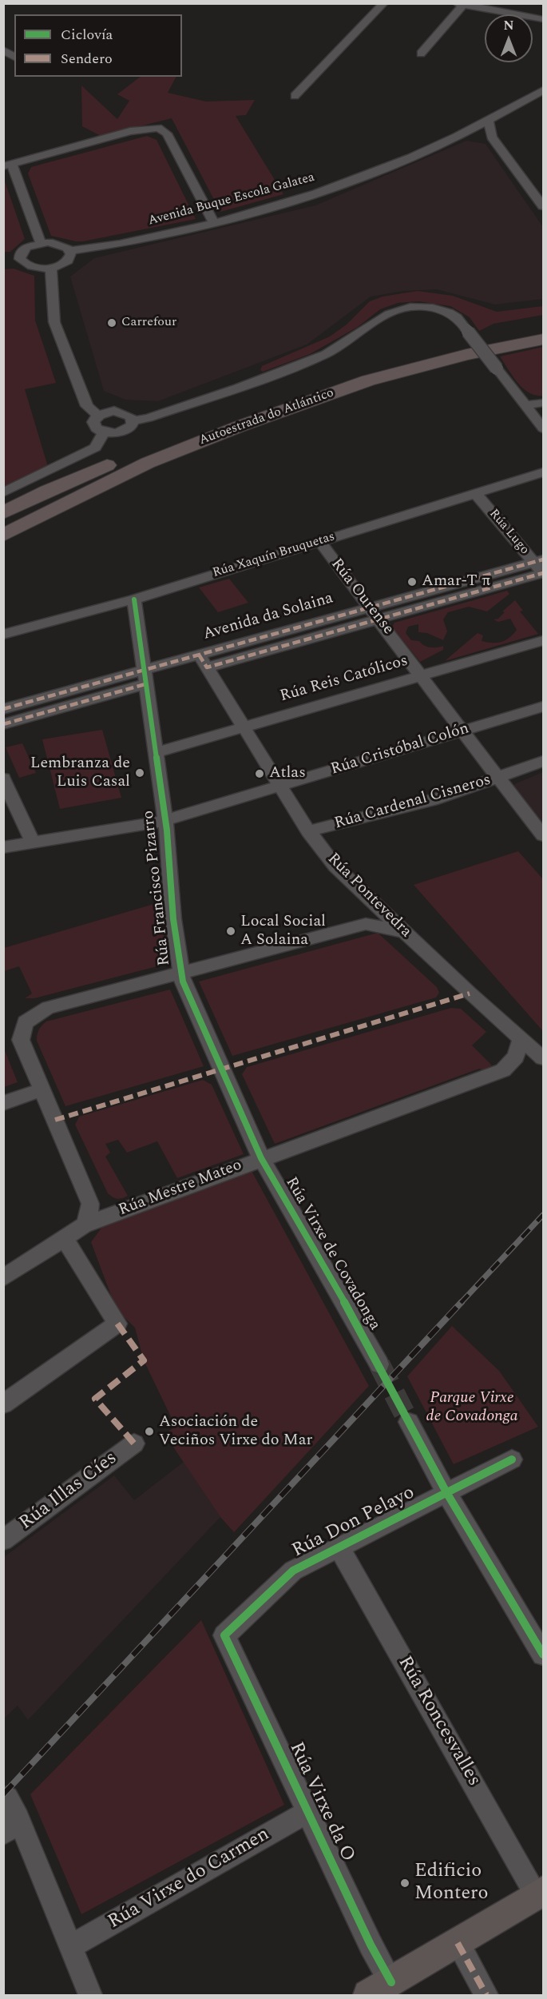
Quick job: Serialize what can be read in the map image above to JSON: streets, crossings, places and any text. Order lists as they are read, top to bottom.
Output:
{
  "streets": {
    "highway": ["Autoestrada do Atlántico"],
    "street": [
      "Avenida Buque Escola Galatea",
      "Rúa Lugo",
      "Rúa Xaquín Bruquetas",
      "Rúa Ourense",
      "Avenida da Solaina",
      "Rúa Reis Católicos",
      "Rúa Cristóbal Colón",
      "Rúa Cardenal Cisneros",
      "Rúa Francisco Pizarro",
      "Rúa Pontevedra",
      "Rúa Mestre Mateo",
      "Rúa Virxe de Covadonga",
      "Rúa Illas Cíes",
      "Rúa Don Pelayo",
      "Rúa Roncesvalles",
      "Rúa Virxe da O",
      "Rúa Virxe do Carmen"
    ]
  },
  "crossings": [
    ["Rúa Lugo", "Rúa Xaquín Bruquetas"],
    ["Rúa Lugo", "Avenida da Solaina"],
    ["Rúa Xaquín Bruquetas", "Rúa Ourense"],
    ["Rúa Xaquín Bruquetas", "Rúa Francisco Pizarro"],
    ["Rúa Ourense", "Avenida da Solaina"],
    ["Rúa Ourense", "Rúa Reis Católicos"],
    ["Rúa Ourense", "Rúa Cristóbal Colón"],
    ["Rúa Ourense", "Rúa Cardenal Cisneros"],
    ["Avenida da Solaina", "Rúa Francisco Pizarro"],
    ["Avenida da Solaina", "Rúa Pontevedra"],
    ["Rúa Reis Católicos", "Rúa Francisco Pizarro"],
    ["Rúa Reis Católicos", "Rúa Pontevedra"],
    ["Rúa Cristóbal Colón", "Rúa Francisco Pizarro"],
    ["Rúa Cristóbal Colón", "Rúa Pontevedra"],
    ["Rúa Cardenal Cisneros", "Rúa Pontevedra"],
    ["Rúa Francisco Pizarro", "Rúa Mestre Mateo"],
    ["Rúa Francisco Pizarro", "Rúa Virxe de Covadonga"],
    ["Rúa Pontevedra", "Rúa Mestre Mateo"],
    ["Rúa Mestre Mateo", "Rúa Virxe de Covadonga"],
    ["Rúa Don Pelayo", "Rúa Roncesvalles"],
    ["Rúa Don Pelayo", "Rúa Virxe da O"],
    ["Rúa Virxe da O", "Rúa Virxe do Carmen"]
  ],
  "parks": ["Parque Virxe de Covadonga"],
  "places": [
    "Carrefour",
    "Amar-T π",
    "Lembranza de Luis Casal",
    "Atlas",
    "Local Social A Solaina",
    "Asociación de Veciños Virxe do Mar",
    "Edificio Montero"
  ],
  "legend": ["Ciclovía", "Sendero"],
  "north": "top"
}
